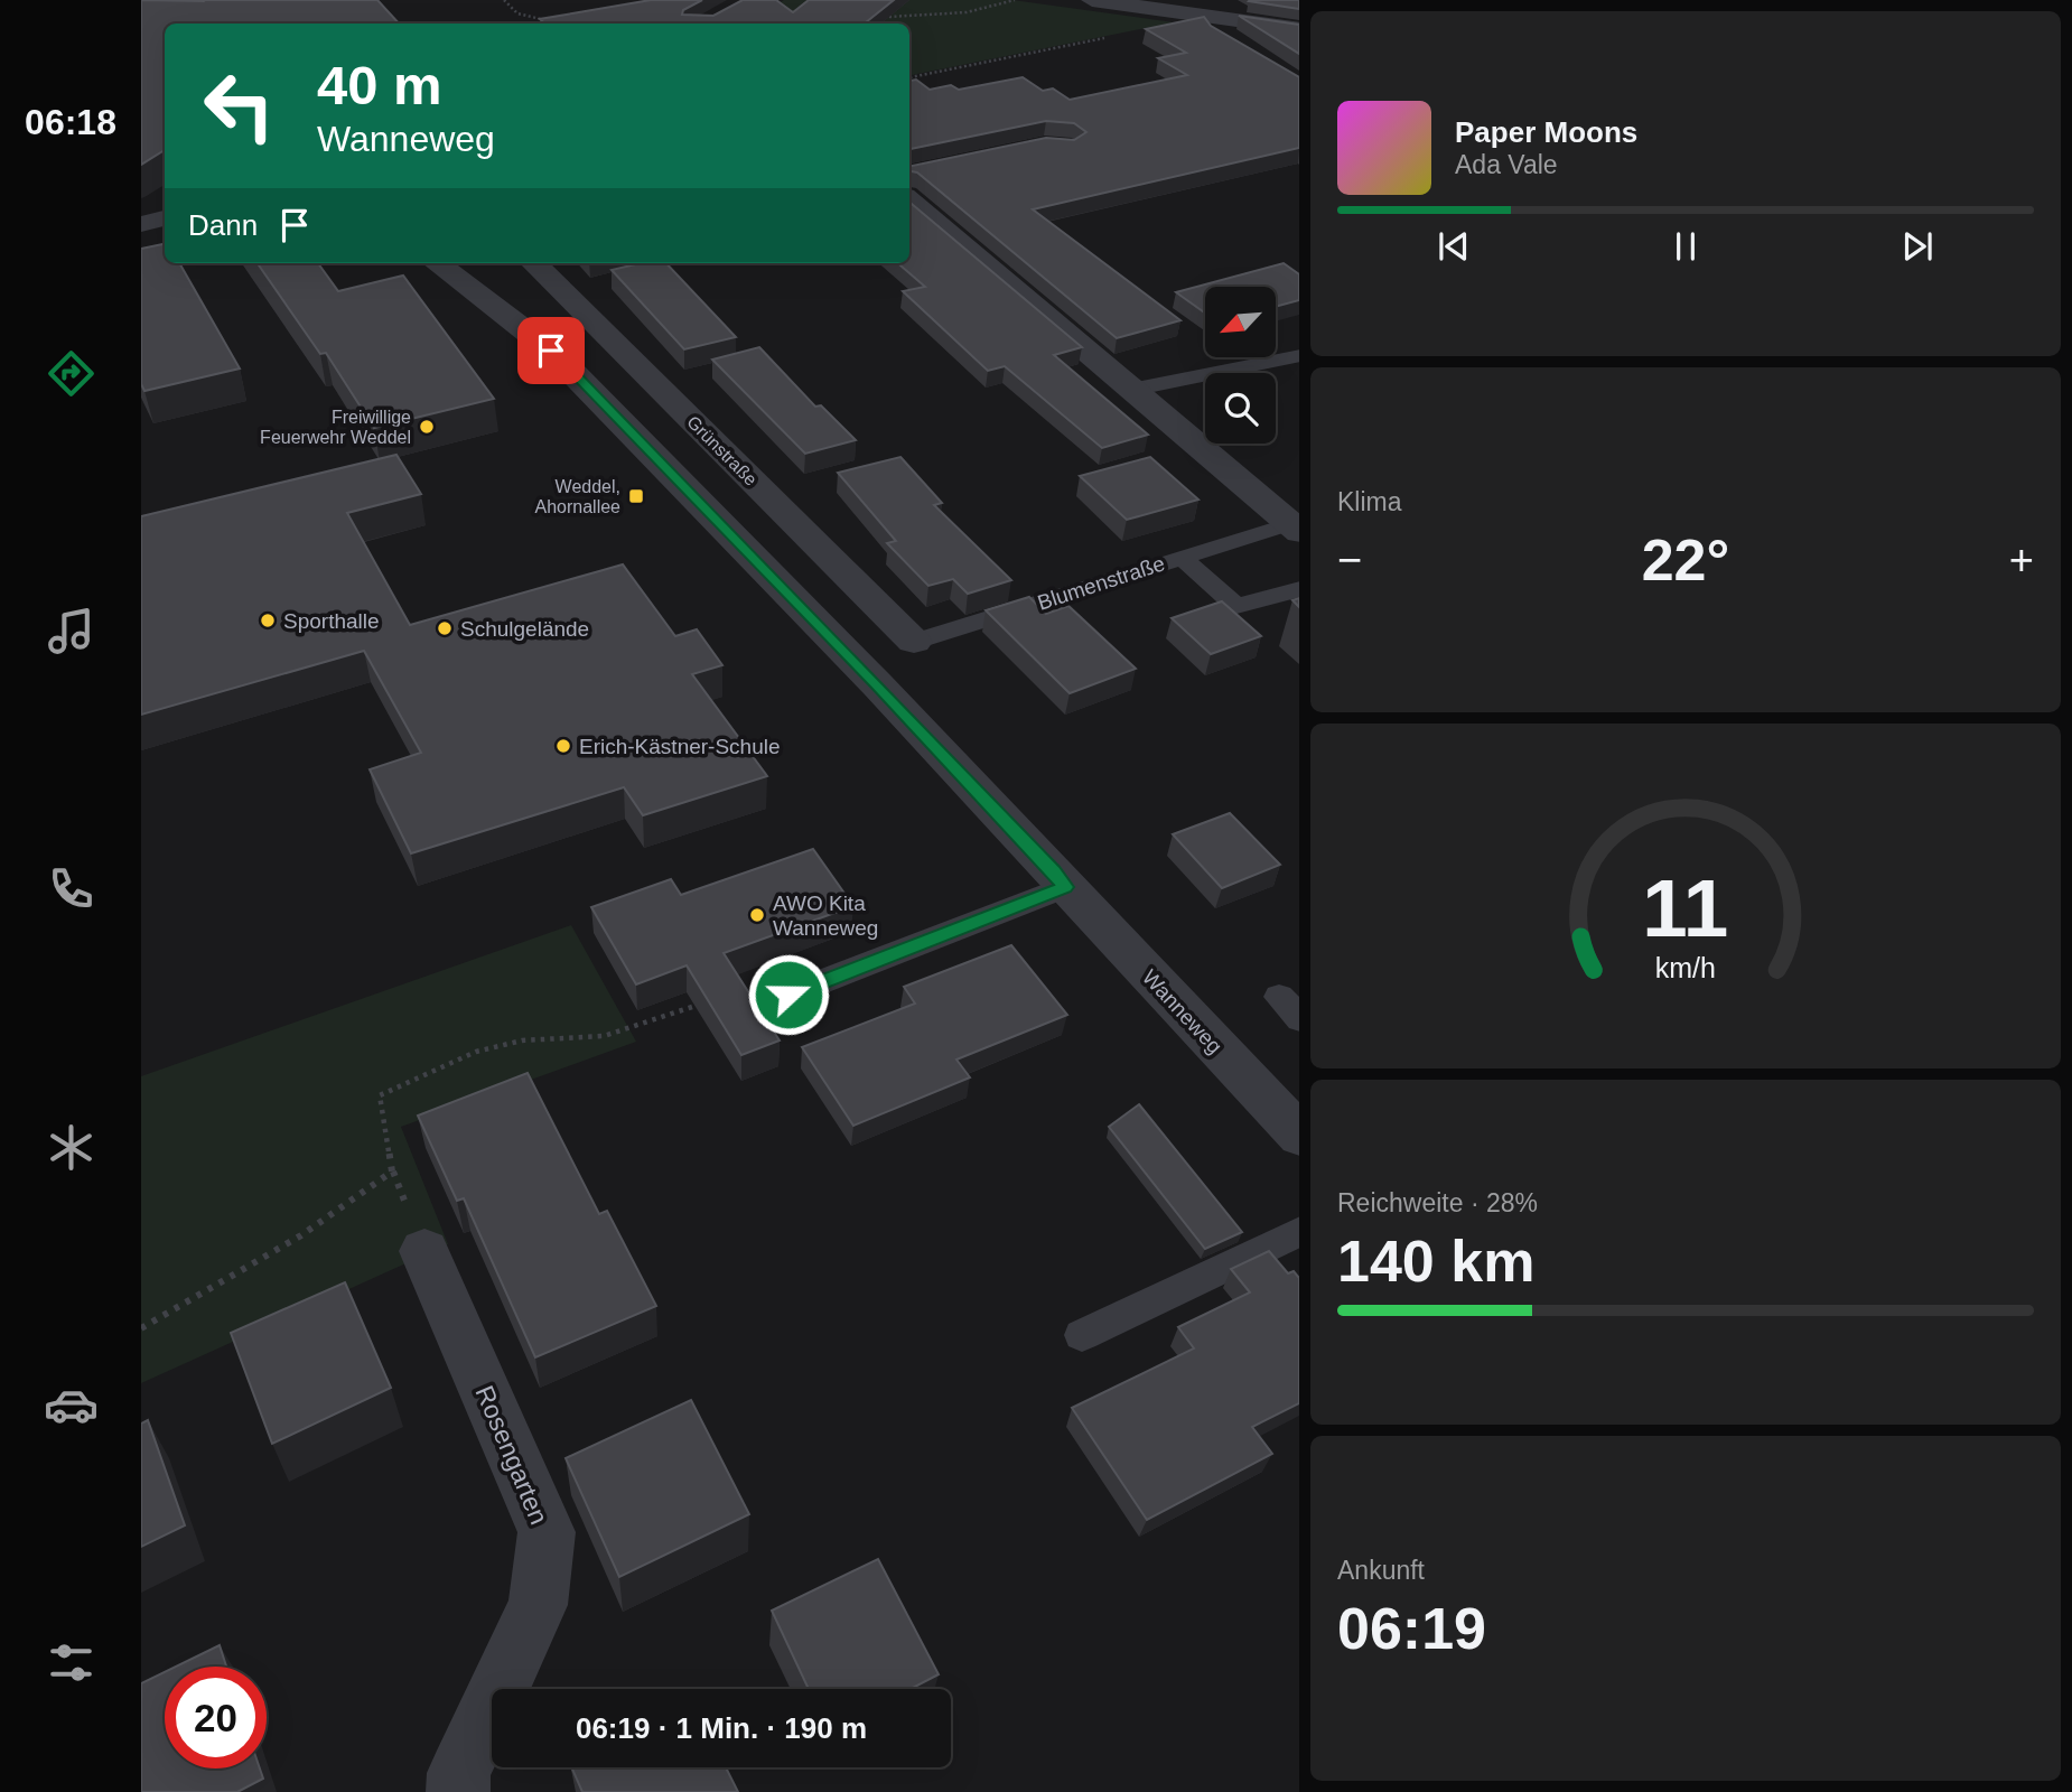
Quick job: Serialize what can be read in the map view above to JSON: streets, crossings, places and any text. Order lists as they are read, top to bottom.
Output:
{
  "streets": {
    "street": [
      "Grünstraße",
      "Blumenstraße",
      "Wanneweg",
      "Rosengarten"
    ]
  },
  "crossings": [
    ["Grünstraße", "Blumenstraße"]
  ],
  "places": {
    "other": [
      "Freiwillige Feuerwehr Weddel",
      "Sporthalle",
      "Schulgelände",
      "Erich-Kästner-Schule",
      "AWO Kita Wanneweg"
    ],
    "transit": ["Weddel, Ahornallee"]
  },
  "north": "bottom left",
  "page": {
    "tabs": "06:18",
    "turn": ["40 m", "Wanneweg"],
    "song": ["Paper Moons", "Ada Vale"],
    "then": "Dann",
    "tile": [
      "Klima",
      ["Reichweite · 28%", "140 km"],
      ["Ankunft", "06:19"]
    ],
    "heat": ["−", "22°", "+"],
    "limit": "20",
    "trip": "06:19 · 1 Min. · 190 m",
    "gauge": ["11", "km/h"]
  }
}
